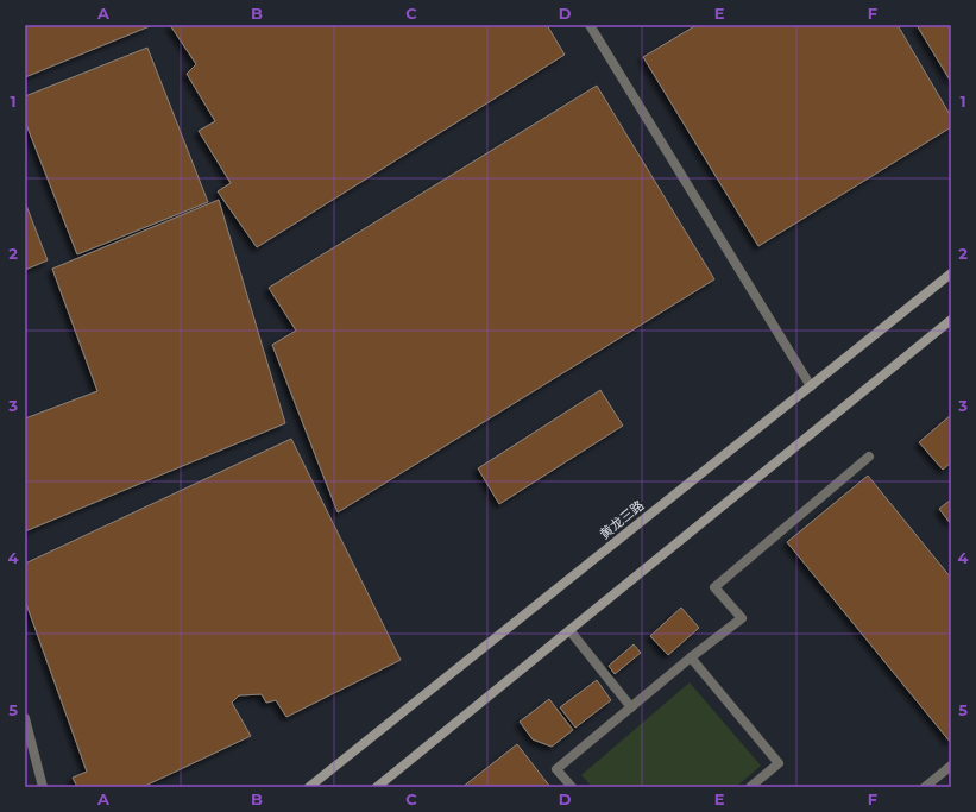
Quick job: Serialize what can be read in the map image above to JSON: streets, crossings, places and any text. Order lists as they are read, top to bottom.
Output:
{
  "streets": {
    "main road": ["黄龙三路"]
  },
  "grid": {
    "columns": [
      "A",
      "B",
      "C",
      "D",
      "E",
      "F"
    ],
    "rows": [
      "1",
      "2",
      "3",
      "4",
      "5"
    ]
  }
}
